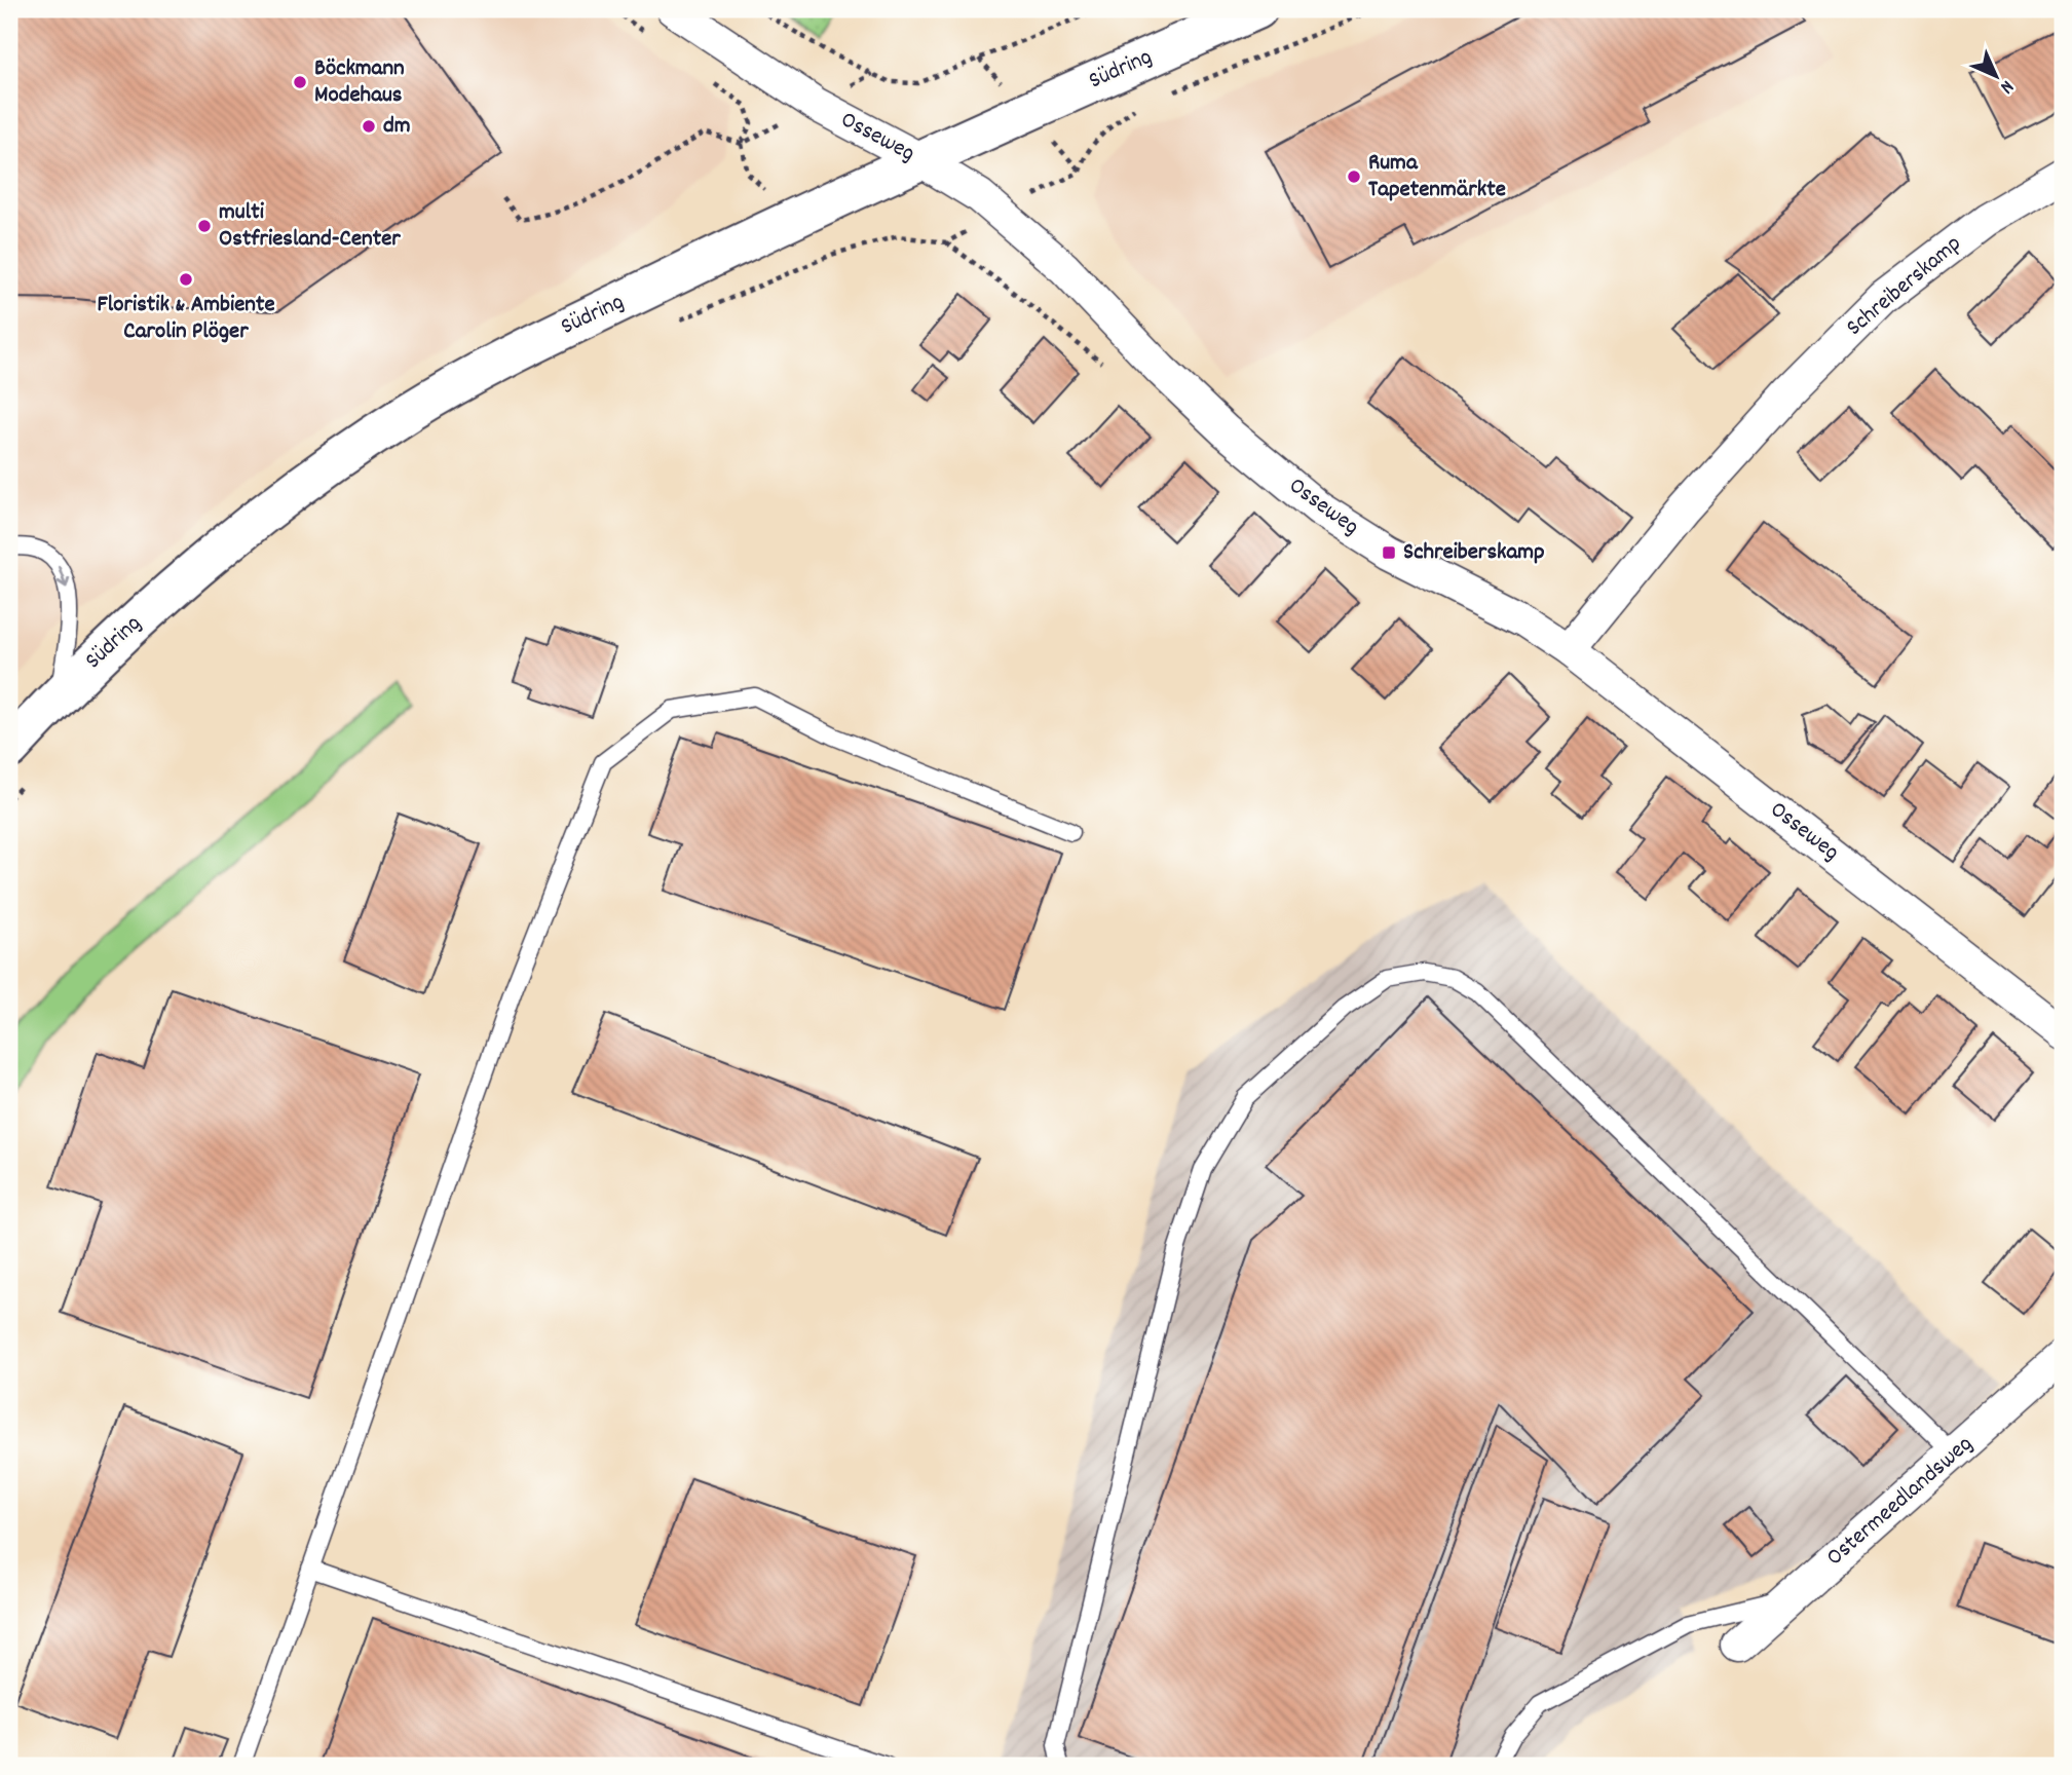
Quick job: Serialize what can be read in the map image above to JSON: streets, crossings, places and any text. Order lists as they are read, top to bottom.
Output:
{
  "streets": {
    "main road": ["Südring"],
    "street": ["Osseweg", "Schreiberskamp", "Ostermeedlandsweg"]
  },
  "crossings": [
    ["Südring", "Osseweg"],
    ["Osseweg", "Schreiberskamp"]
  ],
  "places": {
    "other": [
      "Böckmann Modehaus",
      "dm",
      "Ruma Tapetenmärkte",
      "multi Ostfriesland-Center",
      "Floristik & Ambiente Carolin Plöger"
    ],
    "transit": ["Schreiberskamp"]
  },
  "north": "bottom right"
}
